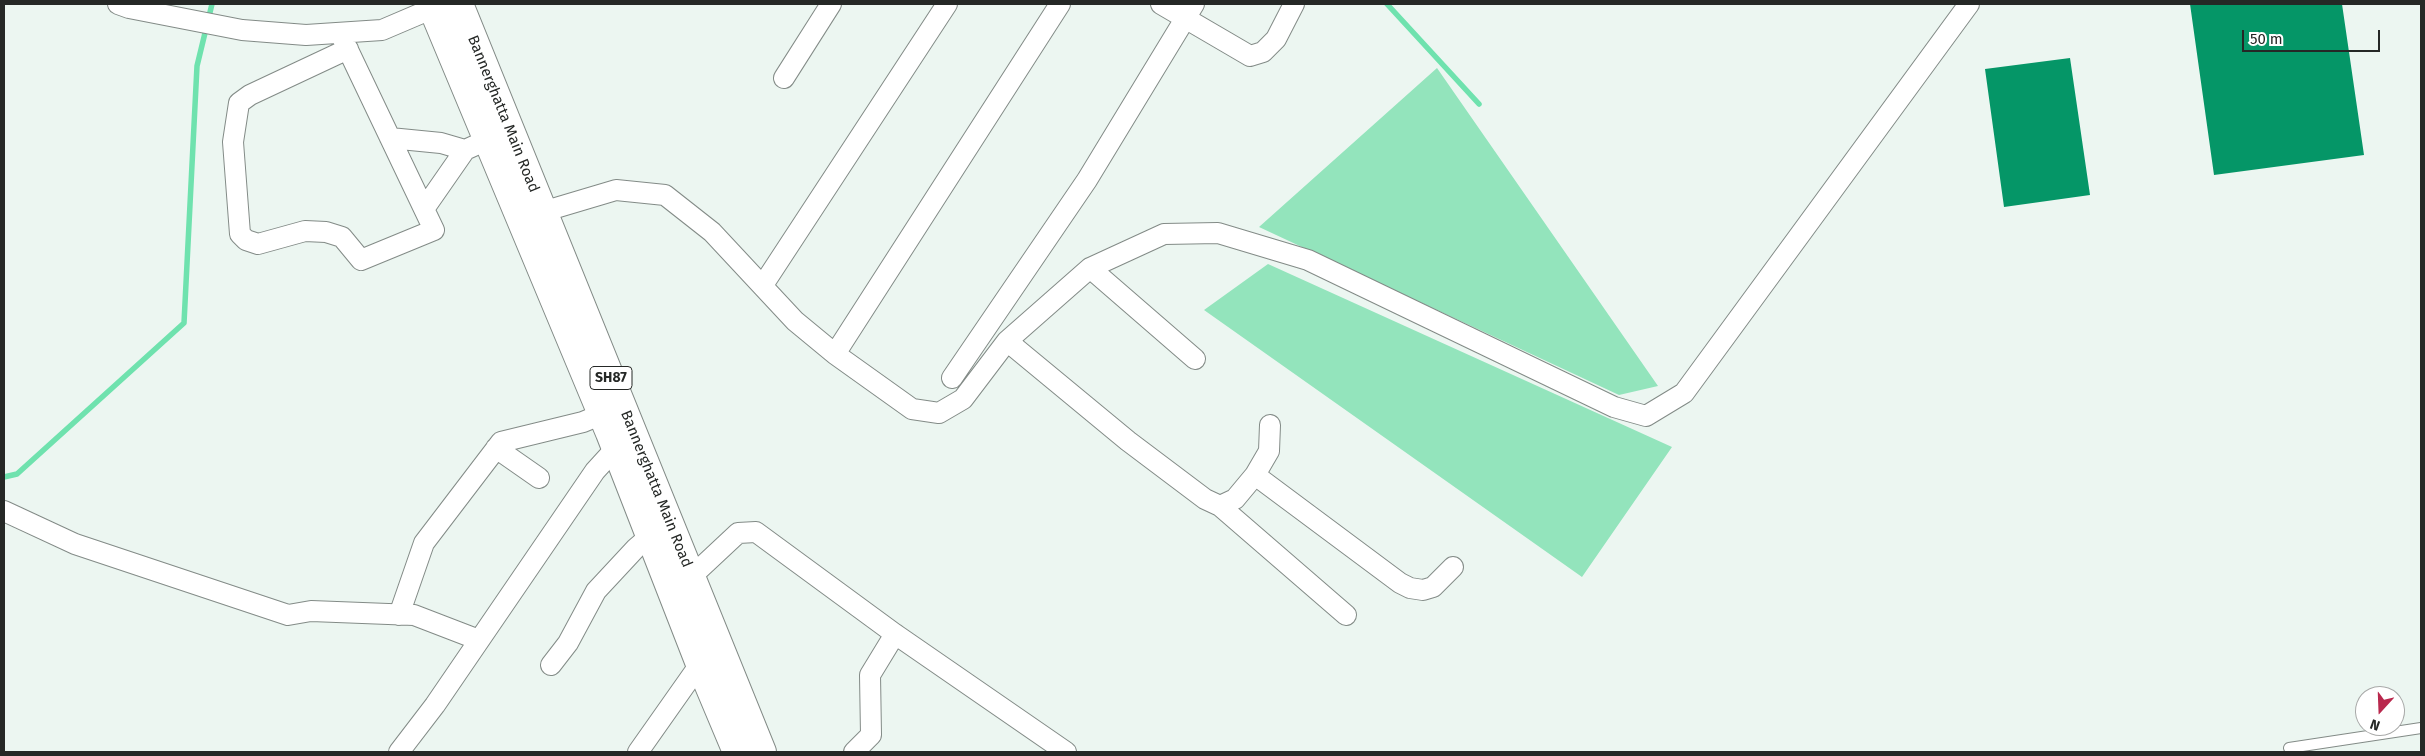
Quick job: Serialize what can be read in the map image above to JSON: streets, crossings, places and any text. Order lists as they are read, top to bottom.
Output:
{
  "streets": {
    "main road": ["Bannerghatta Main Road", "SH87"]
  },
  "scale_bar": "50 m",
  "north": "bottom"
}
